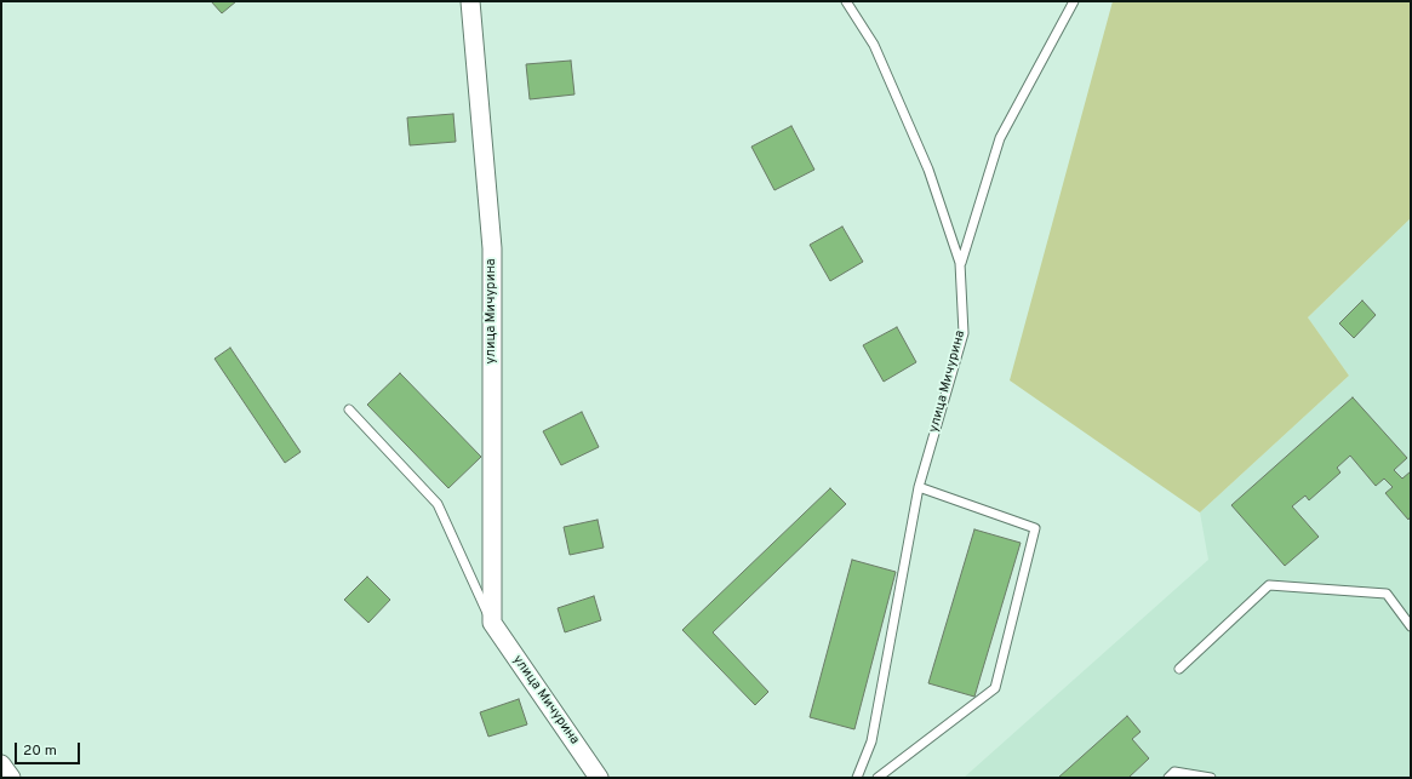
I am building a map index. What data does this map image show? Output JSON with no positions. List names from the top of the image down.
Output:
{
  "streets": {
    "street": ["улица Мичурина"]
  },
  "scale_bar": "20 m"
}
